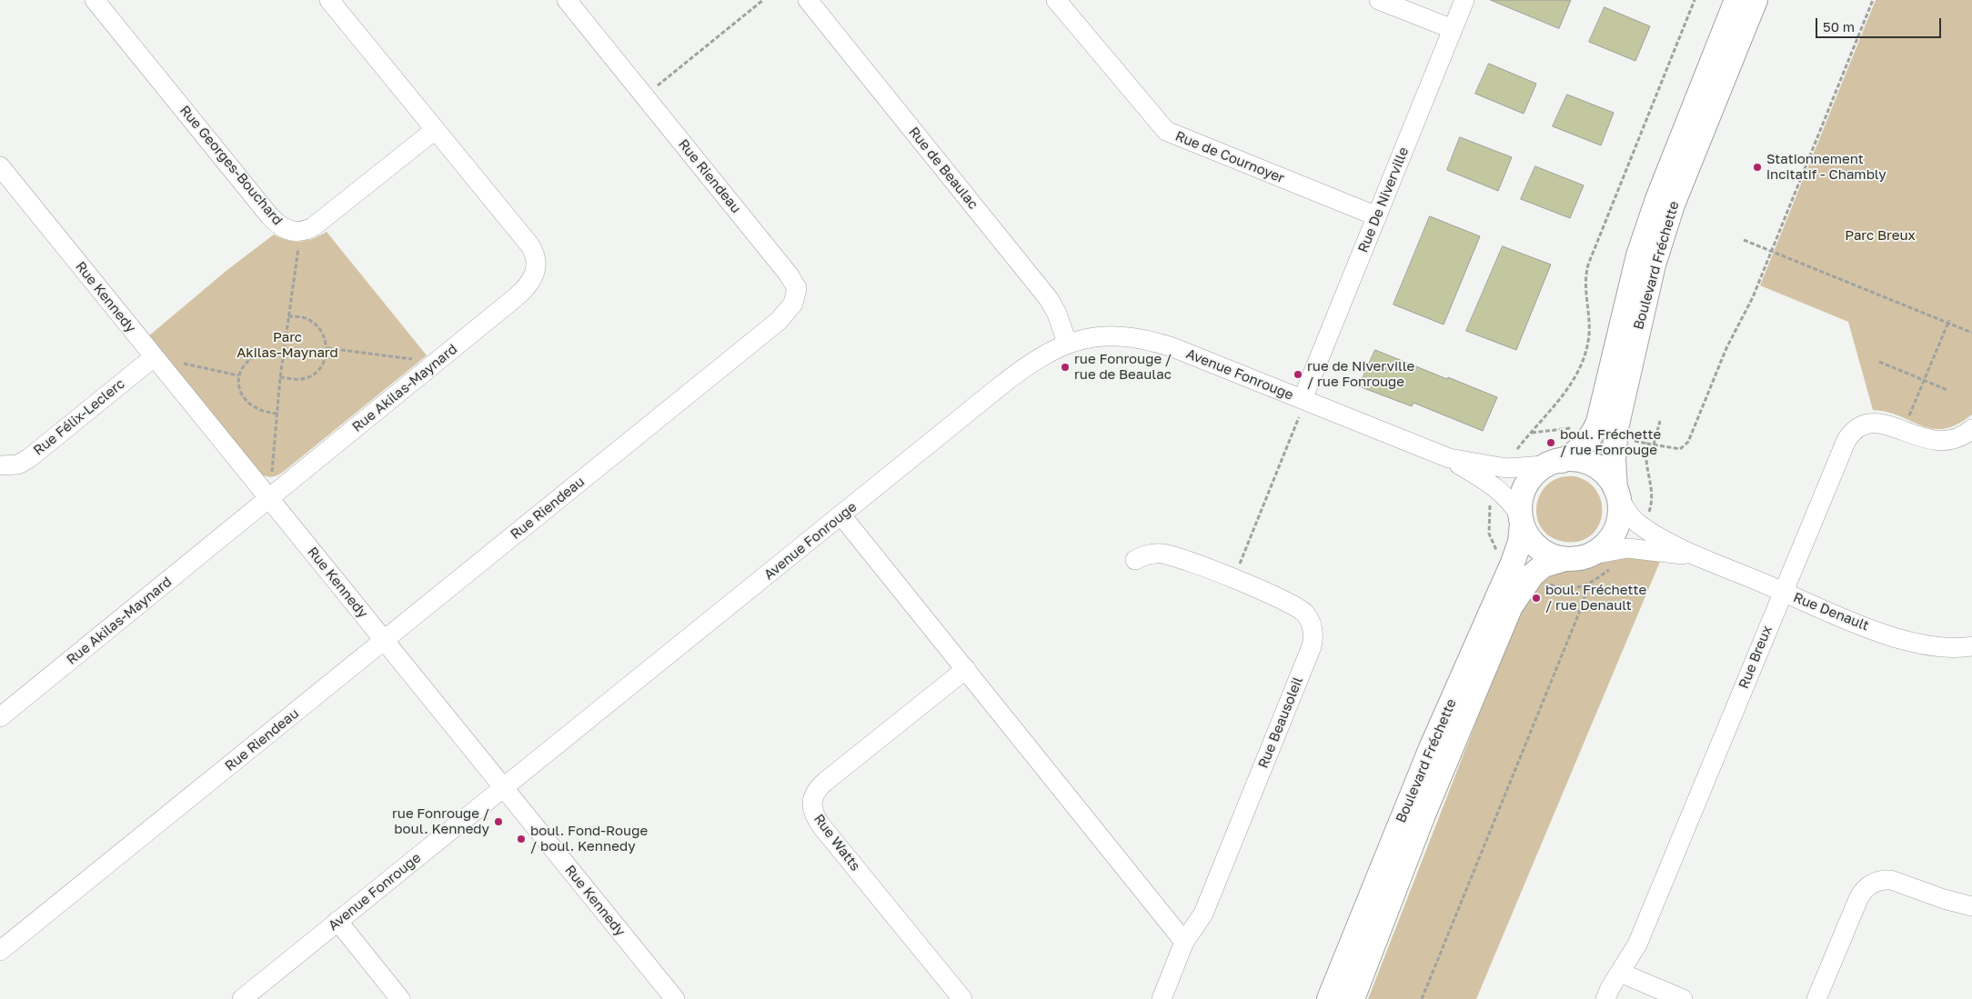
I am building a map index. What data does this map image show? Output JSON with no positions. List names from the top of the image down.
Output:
{
  "streets": {
    "main road": ["Boulevard Fréchette"],
    "street": [
      "Rue de Cournoyer",
      "Rue Georges-Bouchard",
      "Rue de Beaulac",
      "Rue Riendeau",
      "Rue De Niverville",
      "Rue Kennedy",
      "Avenue Fonrouge",
      "Rue Akilas-Maynard",
      "Rue Félix-Leclerc",
      "Rue Denault",
      "Rue Breux",
      "Rue Beausoleil",
      "Rue Watts"
    ]
  },
  "crossings": [
    ["Rue de Cournoyer", "Rue De Niverville"],
    ["Rue Georges-Bouchard", "Rue Akilas-Maynard"],
    ["Rue de Beaulac", "Avenue Fonrouge"],
    ["Rue Riendeau", "Rue Kennedy"],
    ["Rue De Niverville", "Avenue Fonrouge"],
    ["Boulevard Fréchette", "Rue Denault"],
    ["Rue Kennedy", "Avenue Fonrouge"],
    ["Rue Kennedy", "Rue Akilas-Maynard"],
    ["Rue Kennedy", "Rue Félix-Leclerc"],
    ["Rue Denault", "Rue Breux"]
  ],
  "parks": ["Parc Breux", "Parc Akilas-Maynard"],
  "places": [
    "Stationnement incitatif - Chambly",
    "rue Fonrouge / rue de Beaulac",
    "rue de Niverville / rue Fonrouge",
    "boul. Fréchette / rue Fonrouge",
    "boul. Fréchette / rue Denault",
    "rue Fonrouge / boul. Kennedy",
    "boul. Fond-Rouge / boul. Kennedy"
  ],
  "scale_bar": "50 m"
}
